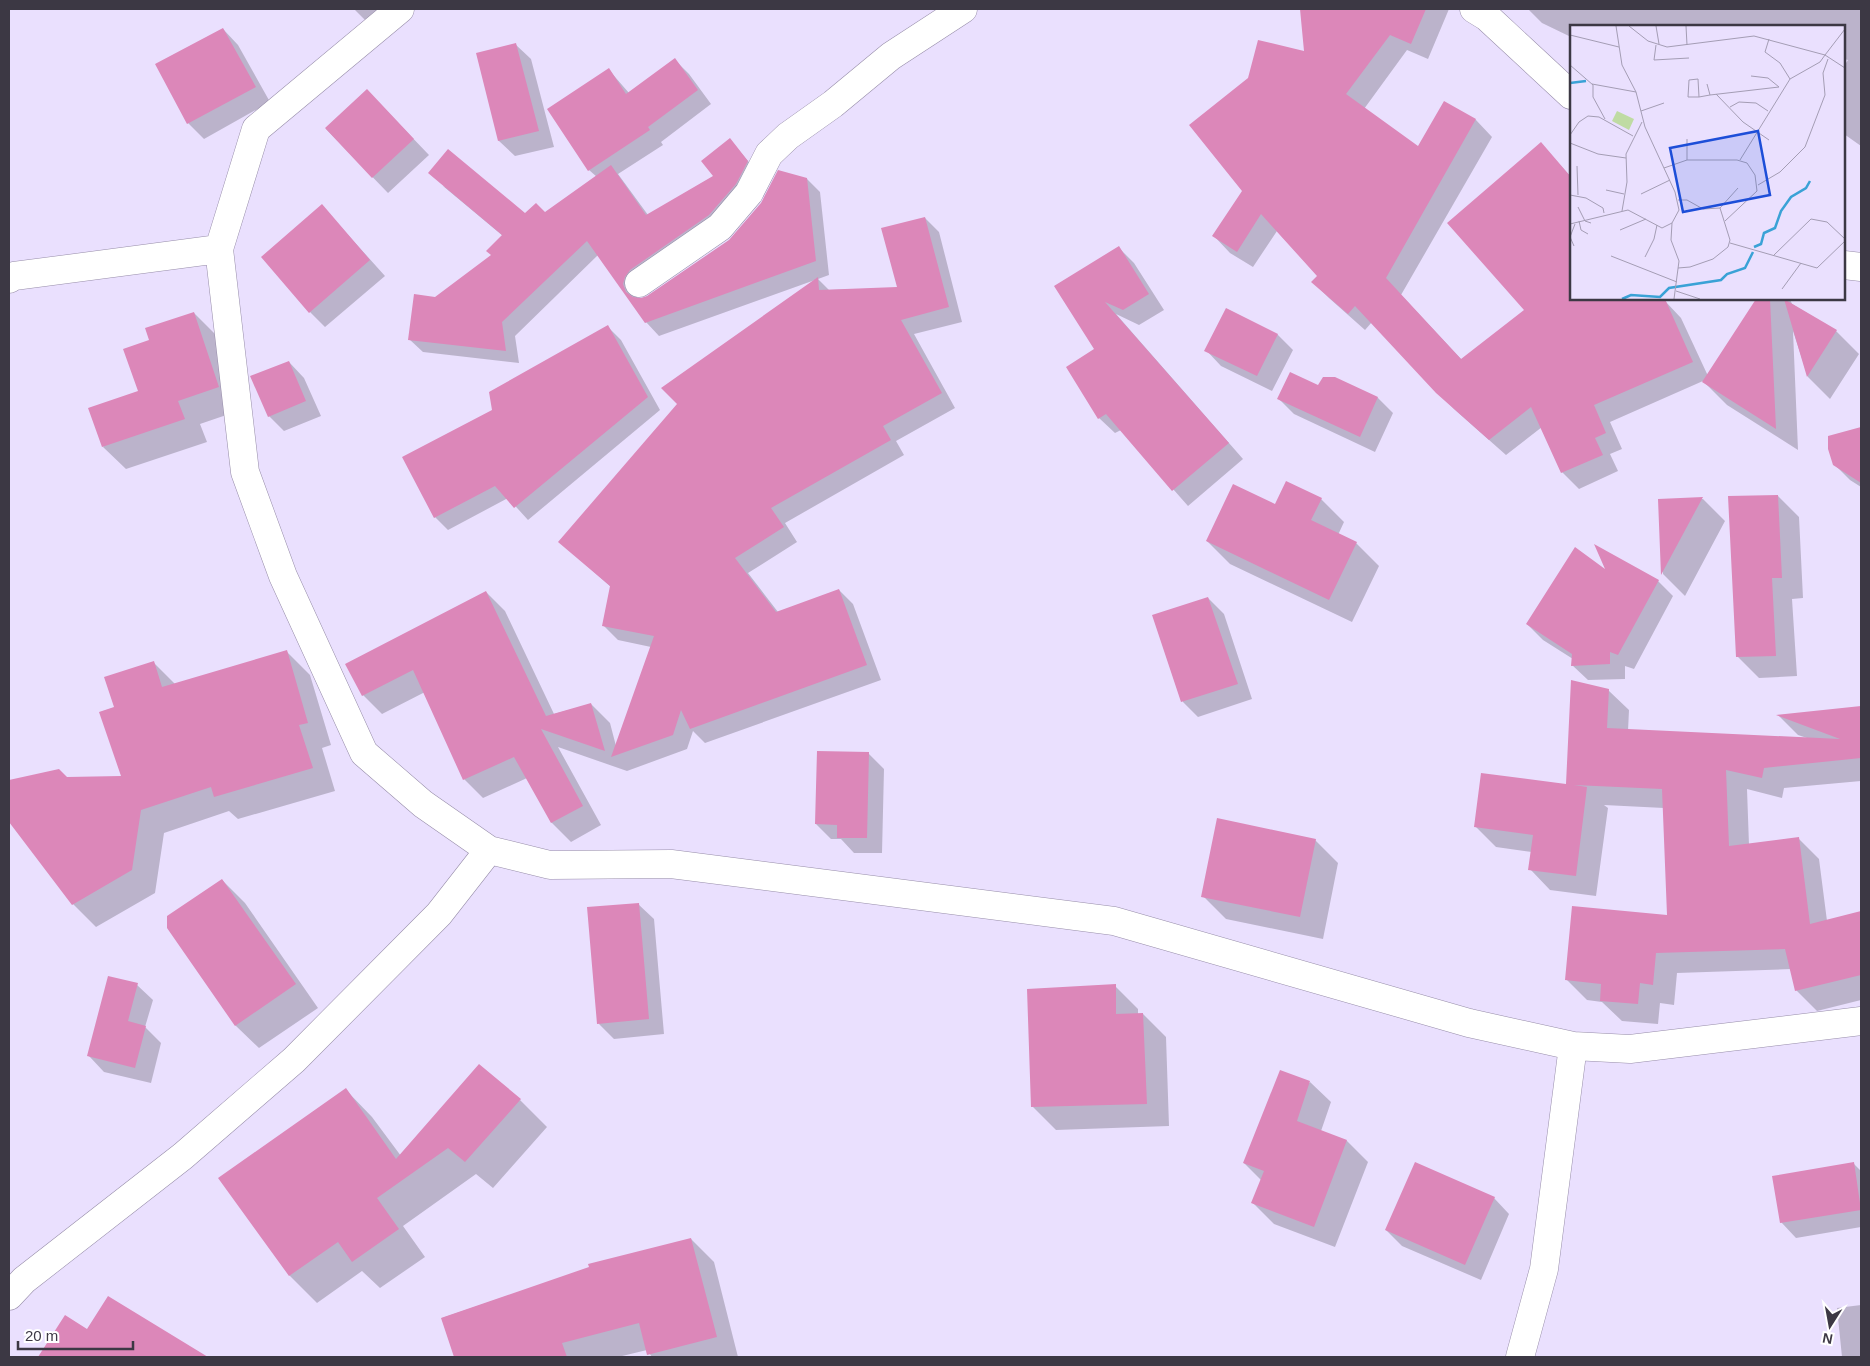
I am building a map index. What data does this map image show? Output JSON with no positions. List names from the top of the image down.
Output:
{
  "scale_bar": "20 m",
  "north": "bottom"
}
